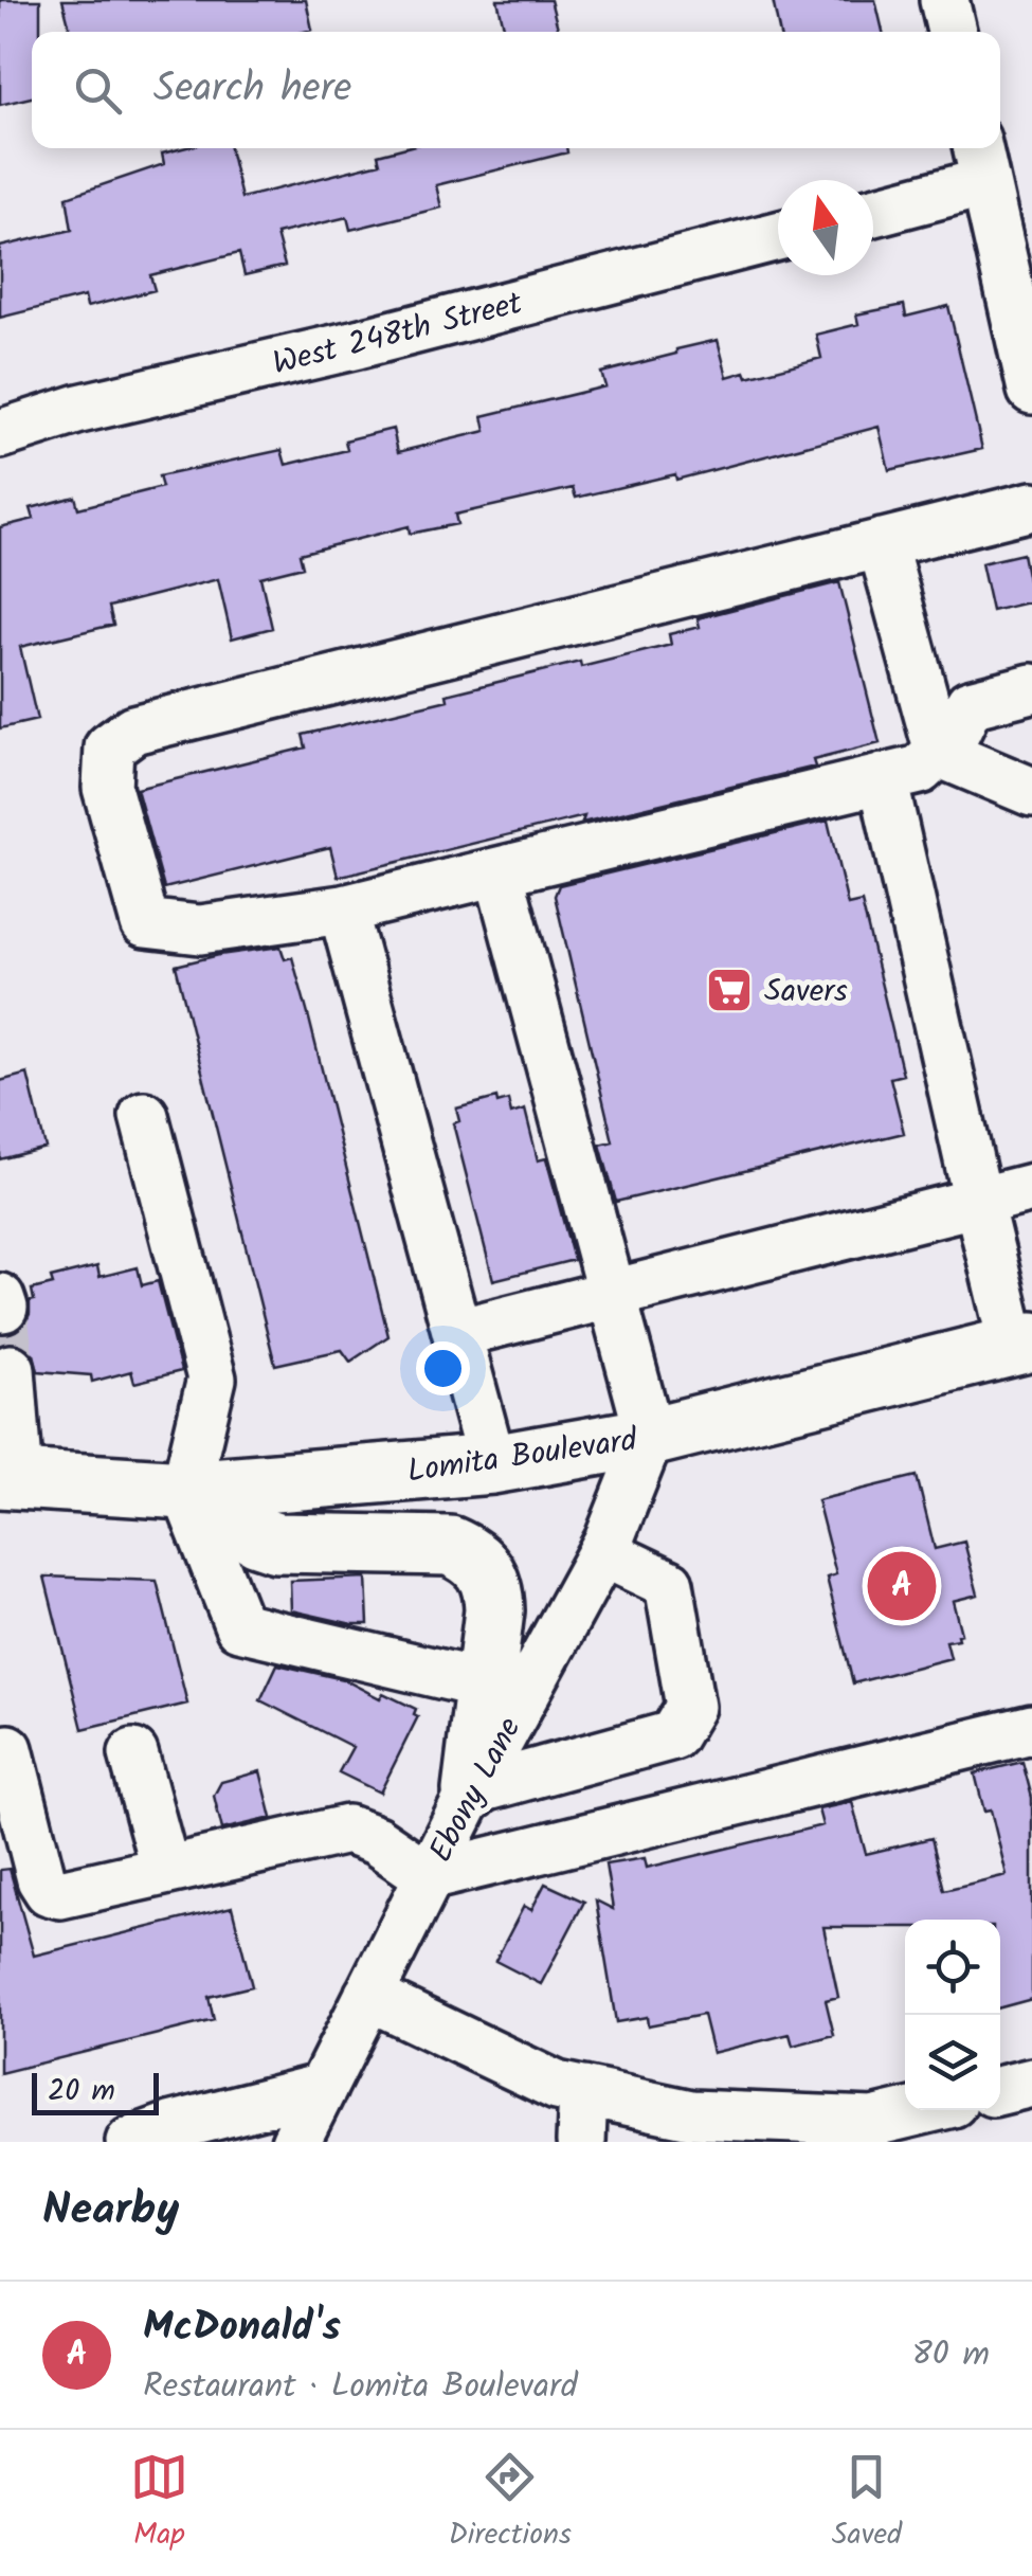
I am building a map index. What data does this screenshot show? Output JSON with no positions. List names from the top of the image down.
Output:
{
  "streets": {
    "main road": ["Lomita Boulevard"],
    "street": ["West 248th Street", "Ebony Lane"]
  },
  "crossings": [
    ["Lomita Boulevard", "Ebony Lane"]
  ],
  "places": {
    "supermarket": ["Savers"]
  },
  "scale_bar": "20 m",
  "north": "top",
  "page": {
    "search": "Search here",
    "pins": "A",
    "scale": "20 m",
    "heading": "Nearby",
    "list": [
      {
        "mark": "A",
        "name": "McDonald's",
        "note": "Restaurant · Lomita Boulevard",
        "value": "80 m"
      }
    ],
    "nav": ["Map", "Directions", "Saved"]
  }
}
